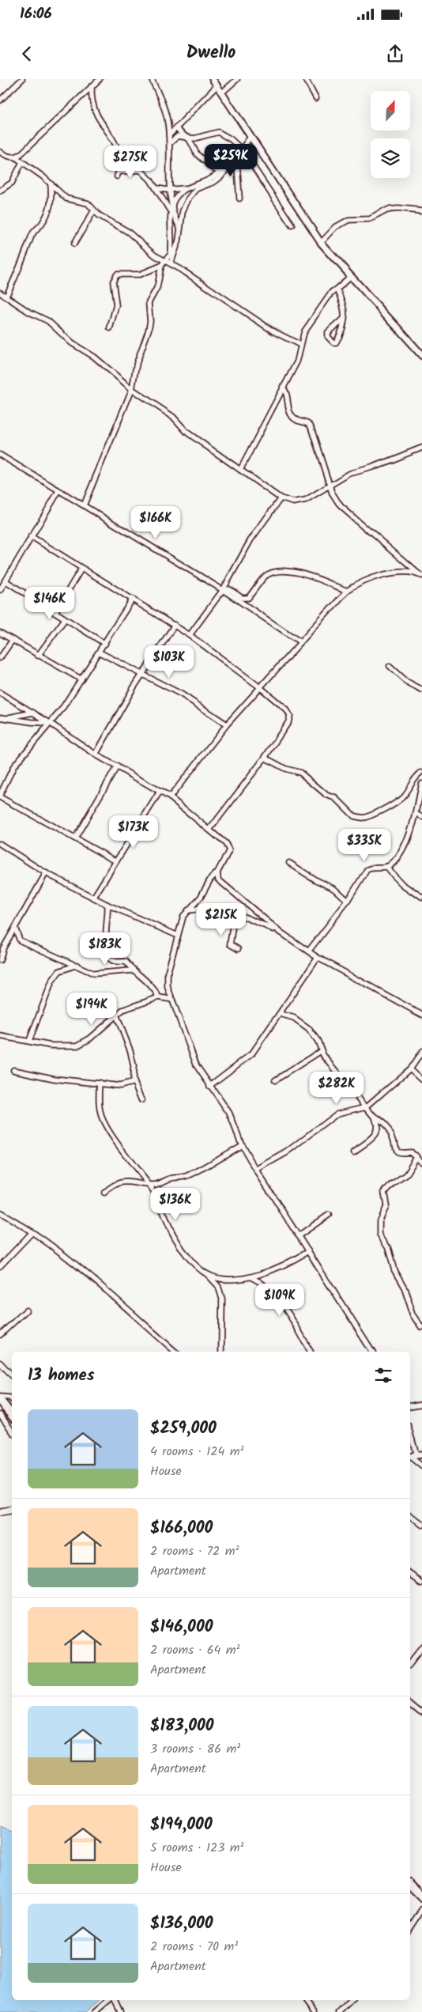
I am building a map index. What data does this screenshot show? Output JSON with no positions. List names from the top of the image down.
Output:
{
  "north": "top right",
  "page": {
    "status": "16:06",
    "header": "Dwello",
    "price": [
      "$259K",
      "$275K",
      "$166K",
      "$146K",
      "$103K",
      "$173K",
      "$335K",
      "$215K",
      "$183K",
      "$194K",
      "$282K",
      "$136K",
      "$109K"
    ],
    "heading": "13 homes",
    "list": [
      {
        "name": "$259,000",
        "note": "4 rooms · 124 m² · House"
      },
      {
        "name": "$166,000",
        "note": "2 rooms · 72 m² · Apartment"
      },
      {
        "name": "$146,000",
        "note": "2 rooms · 64 m² · Apartment"
      },
      {
        "name": "$183,000",
        "note": "3 rooms · 86 m² · Apartment"
      },
      {
        "name": "$194,000",
        "note": "5 rooms · 123 m² · House"
      },
      {
        "name": "$136,000",
        "note": "2 rooms · 70 m² · Apartment"
      }
    ]
  }
}
